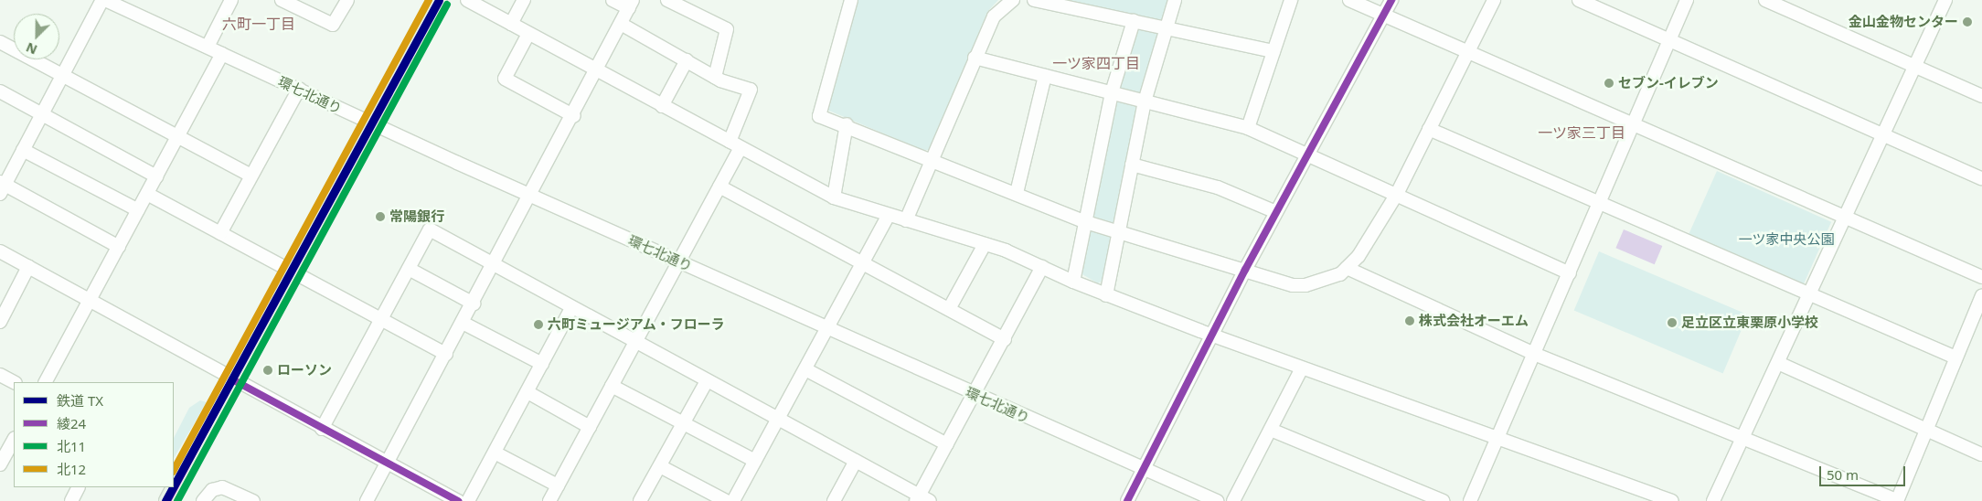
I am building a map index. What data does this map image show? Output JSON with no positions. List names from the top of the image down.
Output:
{
  "streets": {
    "street": ["環七北通り"]
  },
  "districts": ["六町一丁目", "一ツ家四丁目", "一ツ家三丁目"],
  "parks": ["一ツ家中央公園"],
  "places": [
    "金山金物センター",
    "セブン-イレブン",
    "常陽銀行",
    "株式会社オーエム",
    "足立区立東栗原小学校",
    "六町ミュージアム・フローラ",
    "ローソン"
  ],
  "lines": [
    "rail line TX",
    "transit line 綾24",
    "transit line 北12",
    "transit line 北11"
  ],
  "legend": [
    "鉄道 TX",
    "綾24",
    "北11",
    "北12"
  ],
  "scale_bar": "50 m",
  "north": "bottom left"
}
